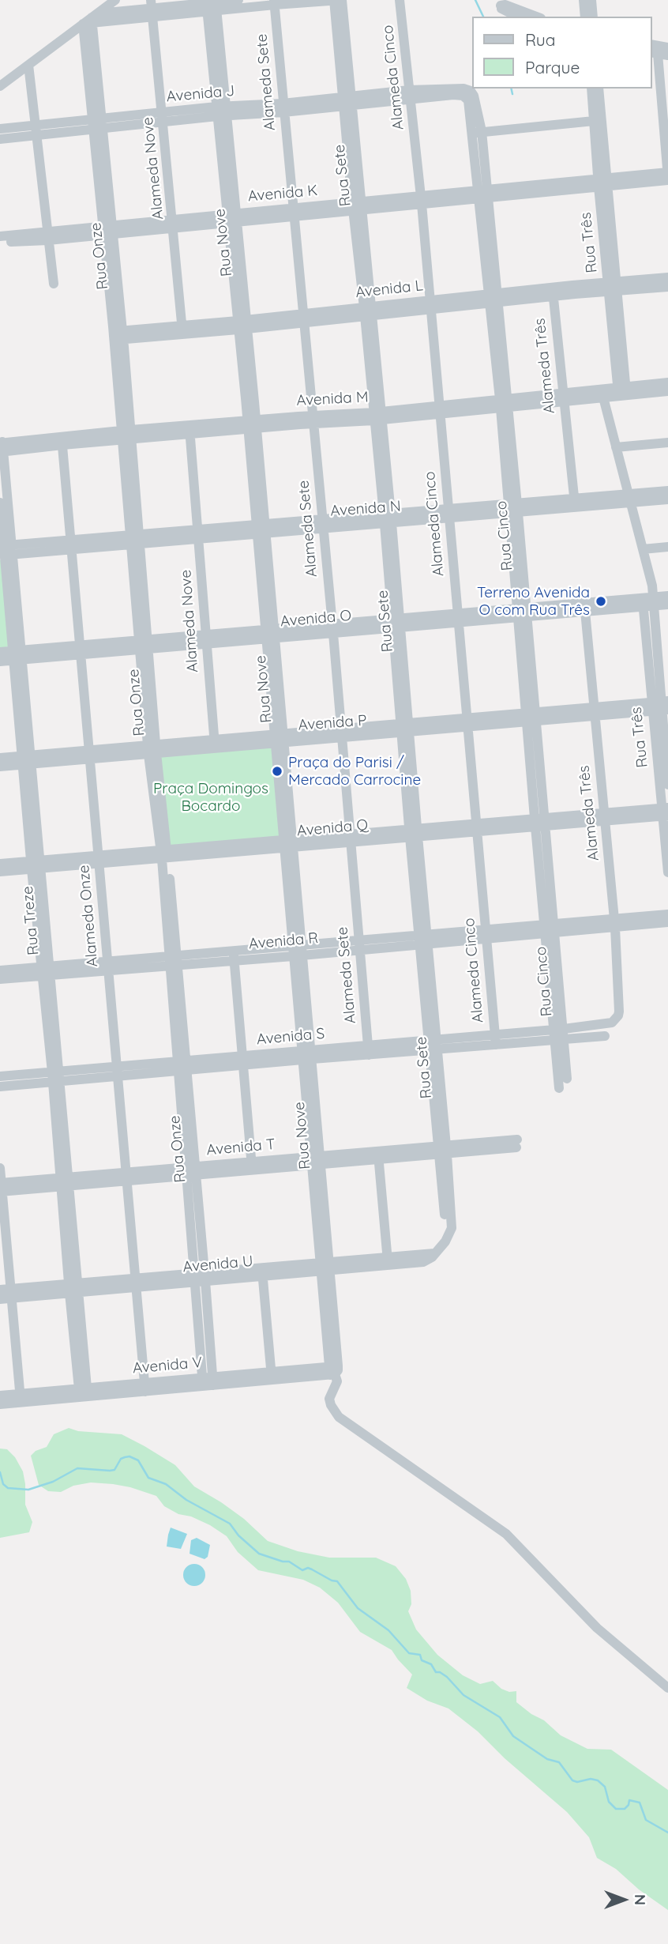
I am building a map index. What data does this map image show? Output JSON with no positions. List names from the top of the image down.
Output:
{
  "streets": {
    "street": [
      "Alameda Cinco",
      "Alameda Sete",
      "Avenida J",
      "Alameda Nove",
      "Rua Sete",
      "Avenida K",
      "Rua Nove",
      "Rua Três",
      "Rua Onze",
      "Avenida L",
      "Alameda Três",
      "Avenida M",
      "Avenida N",
      "Rua Cinco",
      "Avenida O",
      "Avenida P",
      "Avenida Q",
      "Alameda Onze",
      "Rua Treze",
      "Avenida R",
      "Avenida S",
      "Avenida T",
      "Avenida U",
      "Avenida V"
    ]
  },
  "crossings": [
    ["Alameda Cinco", "Avenida J"],
    ["Alameda Cinco", "Avenida K"],
    ["Alameda Cinco", "Avenida L"],
    ["Alameda Cinco", "Avenida M"],
    ["Alameda Cinco", "Avenida N"],
    ["Alameda Cinco", "Avenida O"],
    ["Alameda Cinco", "Avenida P"],
    ["Alameda Cinco", "Avenida Q"],
    ["Alameda Cinco", "Avenida R"],
    ["Alameda Cinco", "Avenida S"],
    ["Alameda Sete", "Avenida J"],
    ["Alameda Sete", "Avenida K"],
    ["Alameda Sete", "Avenida L"],
    ["Alameda Sete", "Avenida M"],
    ["Alameda Sete", "Avenida N"],
    ["Alameda Sete", "Avenida O"],
    ["Alameda Sete", "Avenida P"],
    ["Alameda Sete", "Avenida Q"],
    ["Alameda Sete", "Avenida R"],
    ["Alameda Sete", "Avenida S"],
    ["Avenida J", "Alameda Nove"],
    ["Avenida J", "Rua Sete"],
    ["Avenida J", "Rua Nove"],
    ["Avenida J", "Rua Onze"],
    ["Avenida J", "Rua Cinco"],
    ["Alameda Nove", "Avenida K"],
    ["Alameda Nove", "Avenida L"],
    ["Alameda Nove", "Avenida M"],
    ["Alameda Nove", "Avenida N"],
    ["Alameda Nove", "Avenida O"],
    ["Alameda Nove", "Avenida P"],
    ["Rua Sete", "Avenida K"],
    ["Rua Sete", "Avenida L"],
    ["Rua Sete", "Avenida M"],
    ["Rua Sete", "Avenida N"],
    ["Rua Sete", "Avenida O"],
    ["Rua Sete", "Avenida P"],
    ["Rua Sete", "Avenida Q"],
    ["Rua Sete", "Avenida R"],
    ["Rua Sete", "Avenida S"],
    ["Rua Sete", "Avenida T"],
    ["Rua Sete", "Avenida U"],
    ["Avenida K", "Rua Nove"],
    ["Avenida K", "Rua Três"],
    ["Avenida K", "Rua Onze"],
    ["Avenida K", "Rua Cinco"],
    ["Rua Nove", "Avenida L"],
    ["Rua Nove", "Avenida M"],
    ["Rua Nove", "Avenida N"],
    ["Rua Nove", "Avenida O"],
    ["Rua Nove", "Avenida P"],
    ["Rua Nove", "Avenida Q"],
    ["Rua Nove", "Avenida R"],
    ["Rua Nove", "Avenida S"],
    ["Rua Nove", "Avenida T"],
    ["Rua Nove", "Avenida U"],
    ["Rua Nove", "Avenida V"],
    ["Rua Três", "Avenida L"],
    ["Rua Três", "Avenida M"],
    ["Rua Três", "Avenida O"],
    ["Rua Três", "Avenida P"],
    ["Rua Três", "Avenida Q"],
    ["Rua Onze", "Avenida L"],
    ["Rua Onze", "Avenida M"],
    ["Rua Onze", "Avenida N"],
    ["Rua Onze", "Avenida O"],
    ["Rua Onze", "Avenida P"],
    ["Rua Onze", "Avenida Q"],
    ["Rua Onze", "Avenida R"],
    ["Rua Onze", "Avenida S"],
    ["Rua Onze", "Avenida T"],
    ["Rua Onze", "Avenida U"],
    ["Rua Onze", "Avenida V"],
    ["Avenida L", "Alameda Três"],
    ["Avenida L", "Rua Cinco"],
    ["Alameda Três", "Avenida M"],
    ["Alameda Três", "Avenida N"],
    ["Alameda Três", "Avenida O"],
    ["Alameda Três", "Avenida P"],
    ["Alameda Três", "Avenida Q"],
    ["Alameda Três", "Avenida R"],
    ["Alameda Três", "Avenida S"],
    ["Avenida M", "Rua Cinco"],
    ["Avenida M", "Alameda Onze"],
    ["Avenida M", "Rua Treze"],
    ["Avenida N", "Rua Cinco"],
    ["Avenida N", "Alameda Onze"],
    ["Avenida N", "Rua Treze"],
    ["Rua Cinco", "Avenida O"],
    ["Rua Cinco", "Avenida P"],
    ["Rua Cinco", "Avenida Q"],
    ["Rua Cinco", "Avenida R"],
    ["Rua Cinco", "Avenida S"],
    ["Avenida O", "Alameda Onze"],
    ["Avenida O", "Rua Treze"],
    ["Avenida P", "Alameda Onze"],
    ["Avenida P", "Rua Treze"],
    ["Avenida Q", "Alameda Onze"],
    ["Avenida Q", "Rua Treze"],
    ["Alameda Onze", "Avenida R"],
    ["Alameda Onze", "Avenida S"],
    ["Alameda Onze", "Avenida T"],
    ["Alameda Onze", "Avenida U"],
    ["Alameda Onze", "Avenida V"],
    ["Rua Treze", "Avenida R"],
    ["Rua Treze", "Avenida S"],
    ["Rua Treze", "Avenida T"],
    ["Rua Treze", "Avenida U"],
    ["Rua Treze", "Avenida V"]
  ],
  "parks": ["Praça Domingos Bocardo"],
  "places": ["Terreno Avenida O com Rua Três", "Praça do Parisi / Mercado Carrocine"],
  "legend": ["Rua", "Parque"],
  "north": "right"
}
